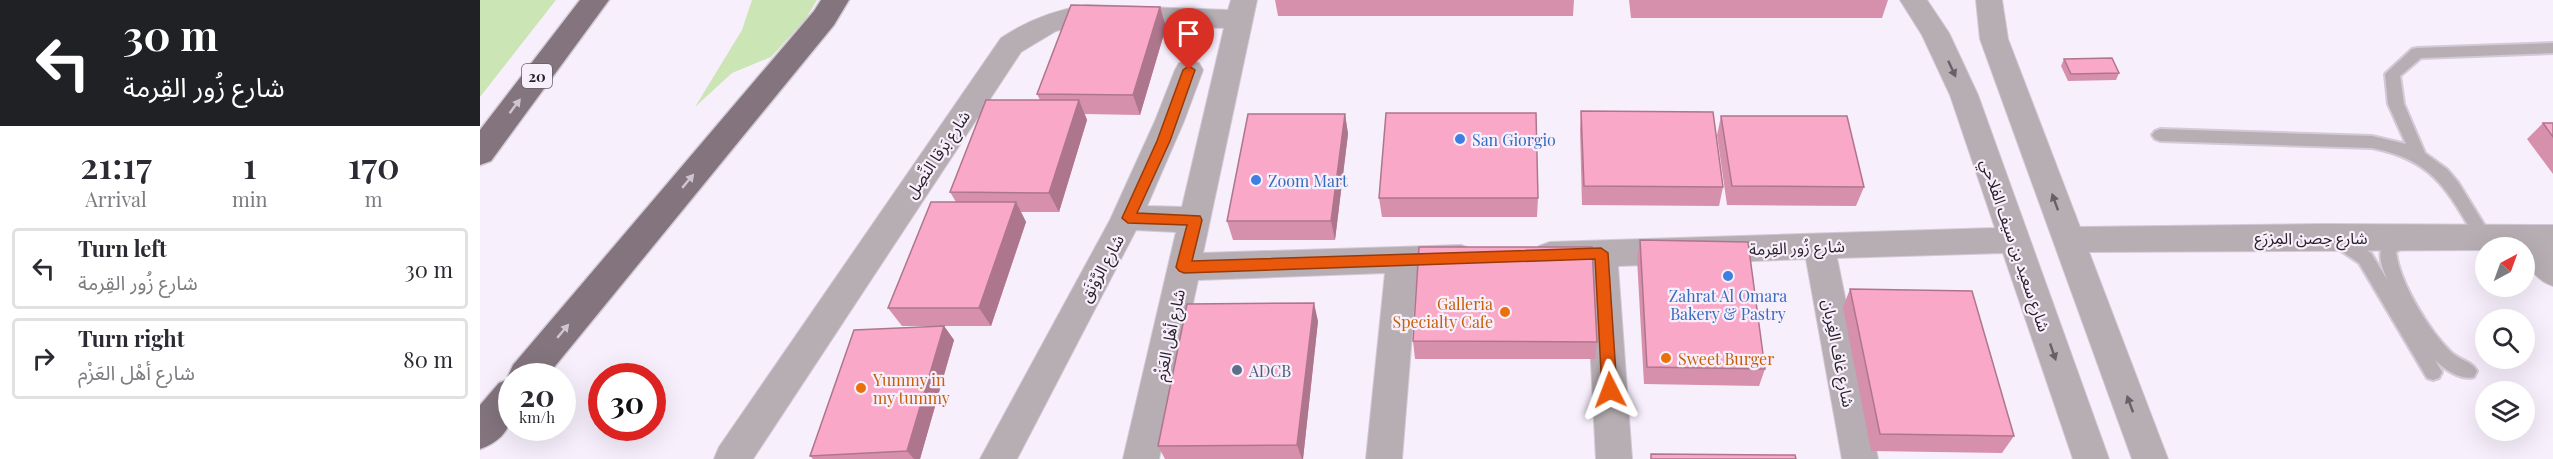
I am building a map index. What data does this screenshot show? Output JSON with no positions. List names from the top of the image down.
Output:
{
  "streets": {
    "main road": ["20"],
    "street": [
      "شارع بَرقا النِّصِل",
      "شارع حِصن المِزرَع",
      "شارع سعيد بن سيف الفلاحي",
      "شارع زُور القِرمة",
      "شارع الرَّوْنَق",
      "شارع أهْل العَزْم",
      "شارع غاف الغِربان"
    ]
  },
  "crossings": [
    ["شارع بَرقا النِّصِل", "شارع أهْل العَزْم"],
    ["شارع سعيد بن سيف الفلاحي", "شارع زُور القِرمة"],
    ["شارع زُور القِرمة", "شارع غاف الغِربان"]
  ],
  "places": [
    "San Giorgio",
    "Zoom Mart",
    "Zahrat Al Omara Bakery & Pastry",
    "Galleria Specialty Cafe",
    "Sweet Burger",
    "ADCB",
    "Yummy in my tummy"
  ],
  "north": "top right",
  "page": {
    "turn": ["30 m", "شارع زُور القِرمة"],
    "eta": [
      "21:17",
      "Arrival",
      "1",
      "min",
      "170",
      "m"
    ],
    "list": [
      {
        "name": "Turn left",
        "note": "شارع زُور القِرمة",
        "value": "30 m"
      },
      {
        "name": "Turn right",
        "note": "شارع أهْل العَزْم",
        "value": "80 m"
      }
    ],
    "speed": "20 km/h",
    "limit": "30"
  }
}
